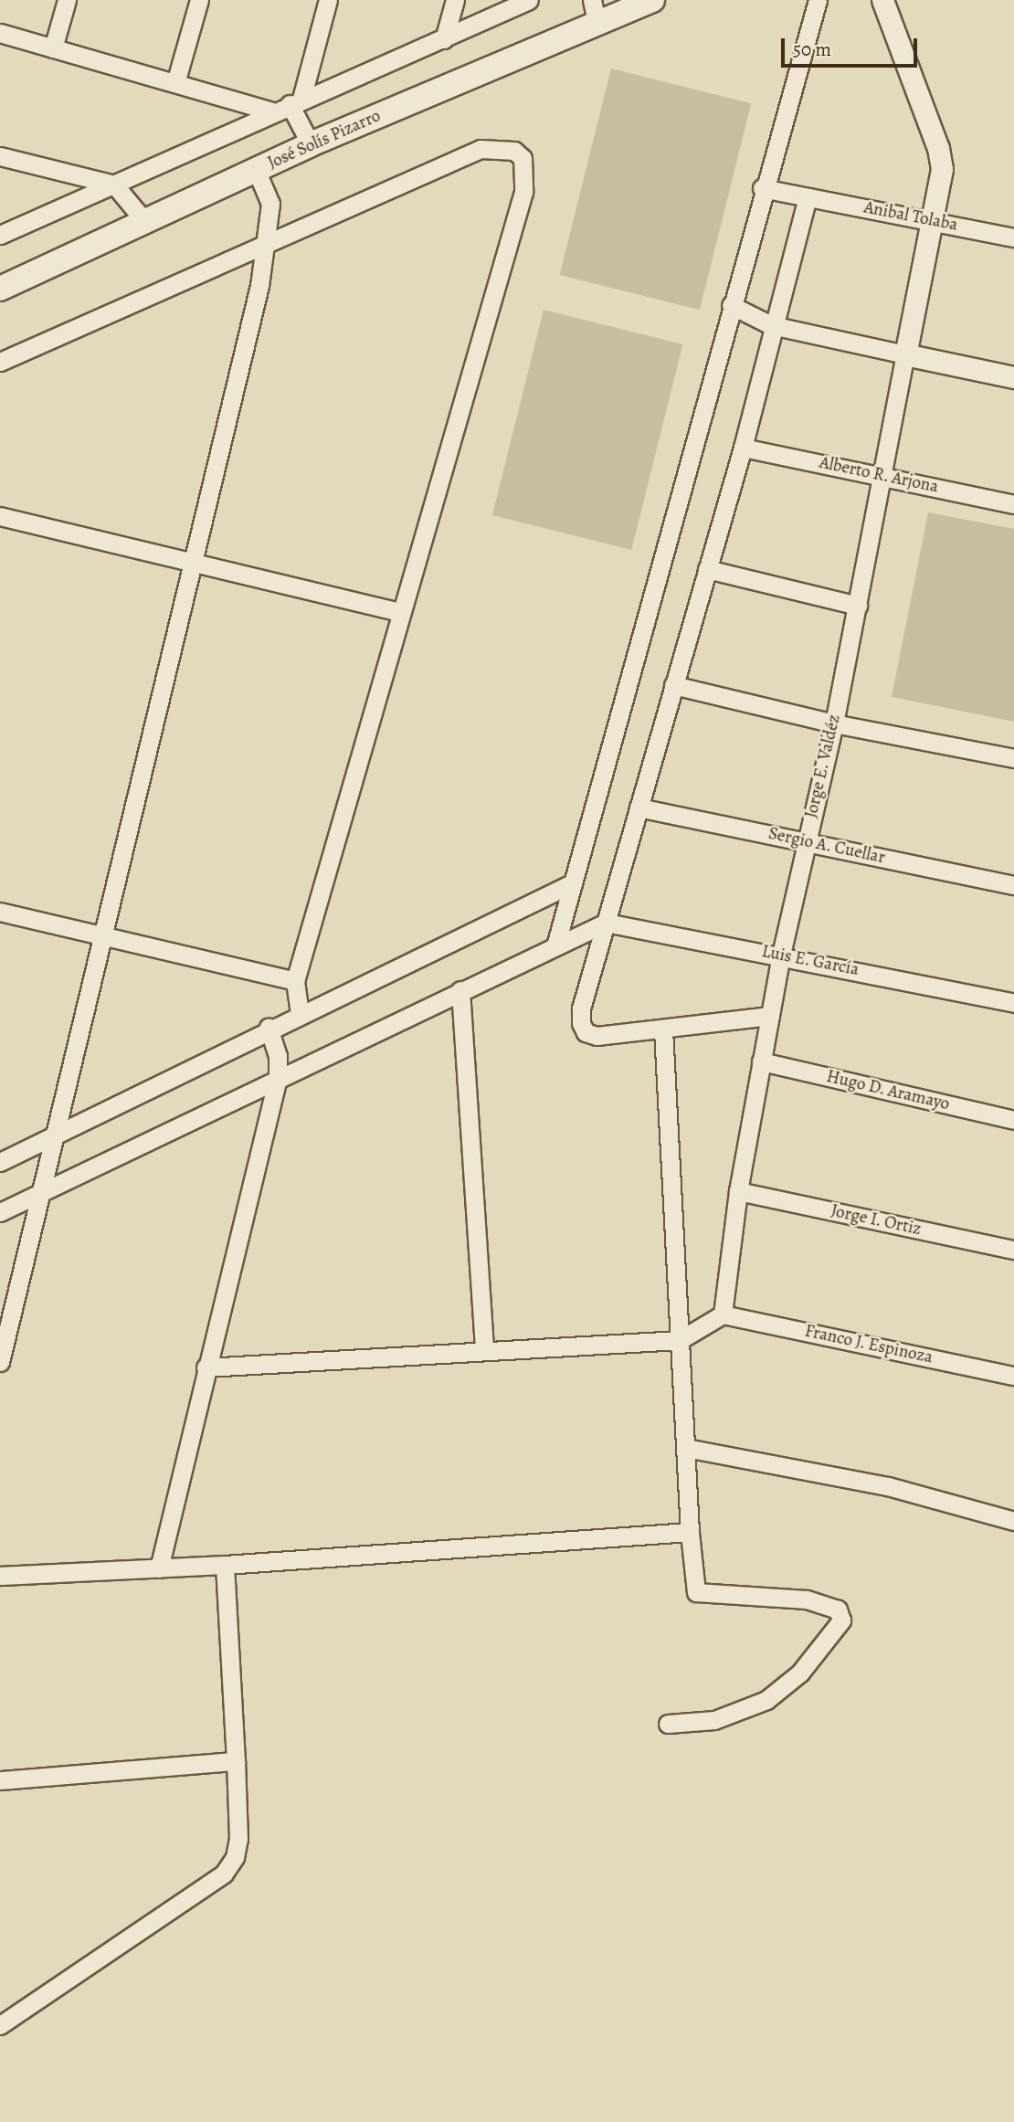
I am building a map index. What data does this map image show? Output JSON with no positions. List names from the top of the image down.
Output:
{
  "streets": {
    "main road": ["José Solís Pizarro"],
    "street": [
      "Anibal Tolaba",
      "Alberto R. Arjona",
      "Jorge E. Valdéz",
      "Sergio A. Cuellar",
      "Luis E. García",
      "Hugo D. Aramayo",
      "Jorge I. Ortiz",
      "Franco J. Espinoza"
    ]
  },
  "crossings": [
    ["Anibal Tolaba", "Jorge E. Valdéz"],
    ["Alberto R. Arjona", "Jorge E. Valdéz"],
    ["Jorge E. Valdéz", "Sergio A. Cuellar"],
    ["Jorge E. Valdéz", "Luis E. García"],
    ["Jorge E. Valdéz", "Hugo D. Aramayo"],
    ["Jorge E. Valdéz", "Jorge I. Ortiz"],
    ["Jorge E. Valdéz", "Franco J. Espinoza"]
  ],
  "scale_bar": "50 m"
}
